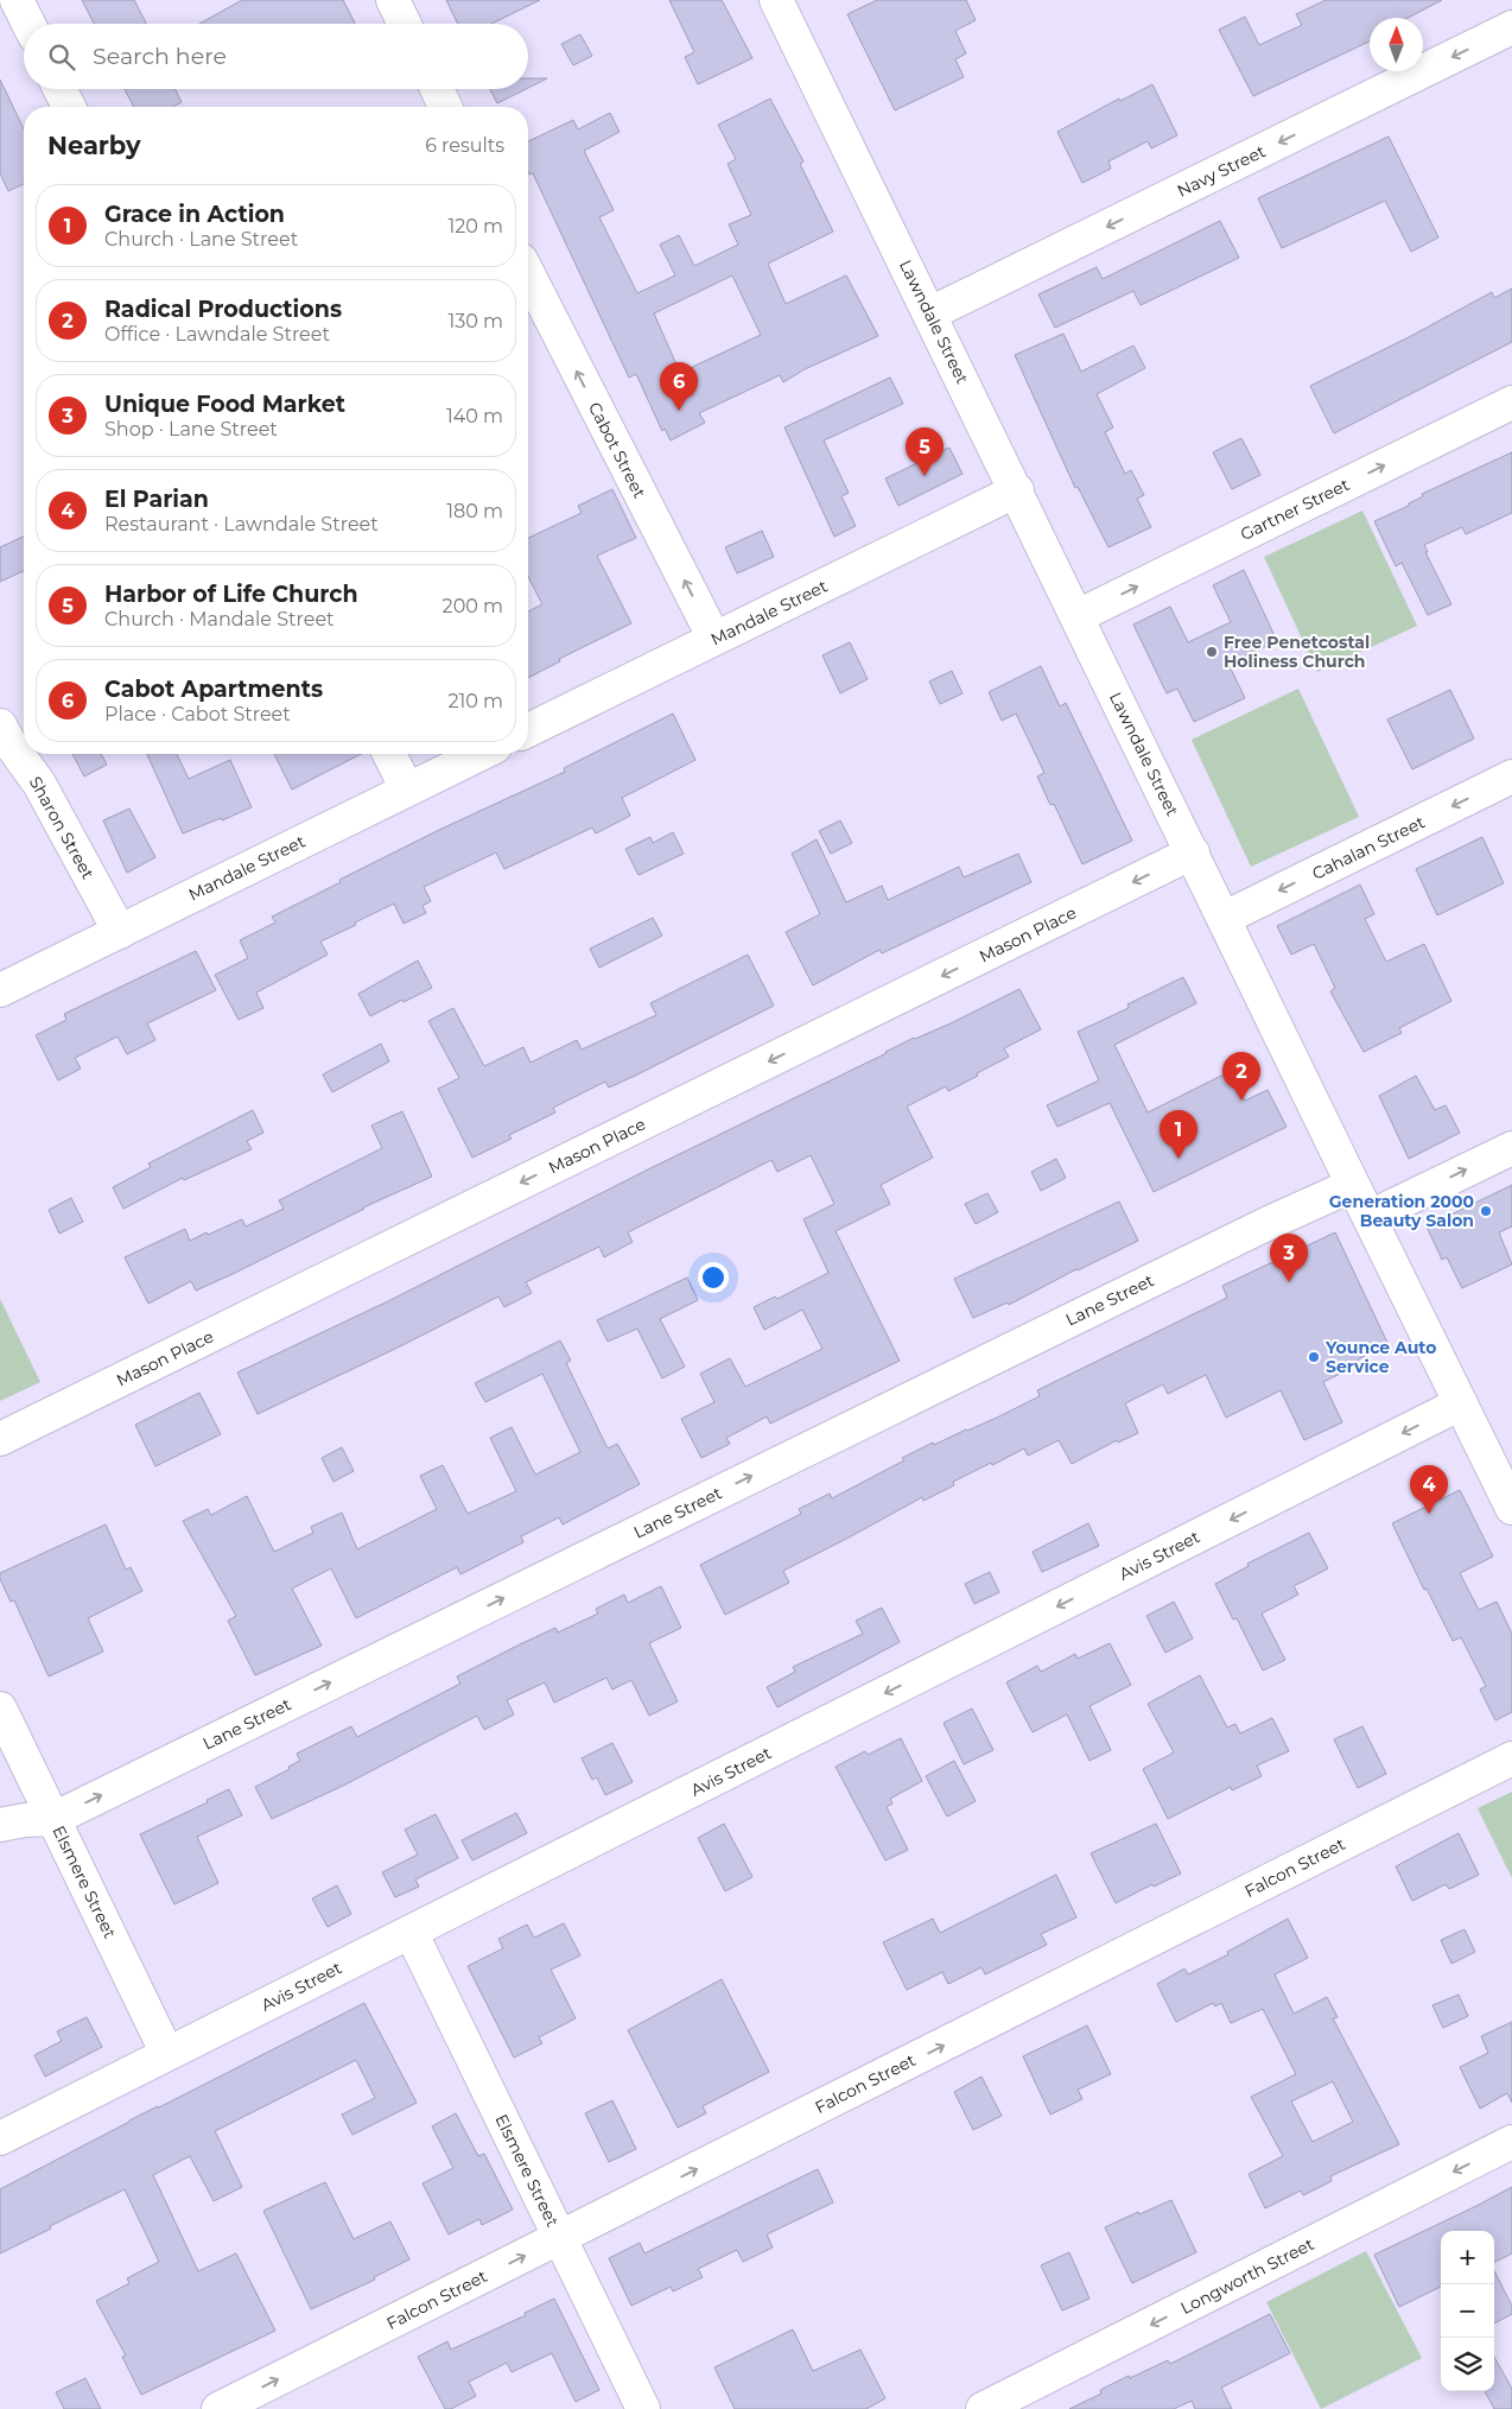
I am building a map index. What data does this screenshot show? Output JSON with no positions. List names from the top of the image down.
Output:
{
  "streets": {
    "street": [
      "Navy Street",
      "Lawndale Street",
      "Cabot Street",
      "Gartner Street",
      "Mandale Street",
      "Sharon Street",
      "Cahalan Street",
      "Mason Place",
      "Lane Street",
      "Avis Street",
      "Falcon Street",
      "Elsmere Street",
      "Longworth Street"
    ]
  },
  "crossings": [
    ["Navy Street", "Lawndale Street"],
    ["Lawndale Street", "Gartner Street"],
    ["Lawndale Street", "Mandale Street"],
    ["Lawndale Street", "Cahalan Street"],
    ["Lawndale Street", "Mason Place"],
    ["Lawndale Street", "Lane Street"],
    ["Lawndale Street", "Avis Street"],
    ["Cabot Street", "Mandale Street"],
    ["Mandale Street", "Sharon Street"],
    ["Lane Street", "Elsmere Street"],
    ["Avis Street", "Elsmere Street"],
    ["Falcon Street", "Elsmere Street"]
  ],
  "one_way": [
    "Navy Street",
    "Cabot Street",
    "Gartner Street",
    "Cahalan Street",
    "Mason Place",
    "Lane Street",
    "Avis Street",
    "Falcon Street",
    "Longworth Street"
  ],
  "places": ["Free Penetcostal Holiness Church", "Generation 2000 Beauty Salon", "Younce Auto Service"],
  "north": "top",
  "page": {
    "search": "Search here",
    "heading": ["Nearby", "6 results"],
    "list": [
      {
        "mark": "1",
        "name": "Grace in Action",
        "note": "Church · Lane Street",
        "value": "120 m"
      },
      {
        "mark": "2",
        "name": "Radical Productions",
        "note": "Office · Lawndale Street",
        "value": "130 m"
      },
      {
        "mark": "3",
        "name": "Unique Food Market",
        "note": "Shop · Lane Street",
        "value": "140 m"
      },
      {
        "mark": "4",
        "name": "El Parian",
        "note": "Restaurant · Lawndale Street",
        "value": "180 m"
      },
      {
        "mark": "5",
        "name": "Harbor of Life Church",
        "note": "Church · Mandale Street",
        "value": "200 m"
      },
      {
        "mark": "6",
        "name": "Cabot Apartments",
        "note": "Place · Cabot Street",
        "value": "210 m"
      }
    ],
    "pins": [
      "6",
      "5",
      "2",
      "1",
      "3",
      "4"
    ],
    "map_buttons": ["+", "−"]
  }
}
